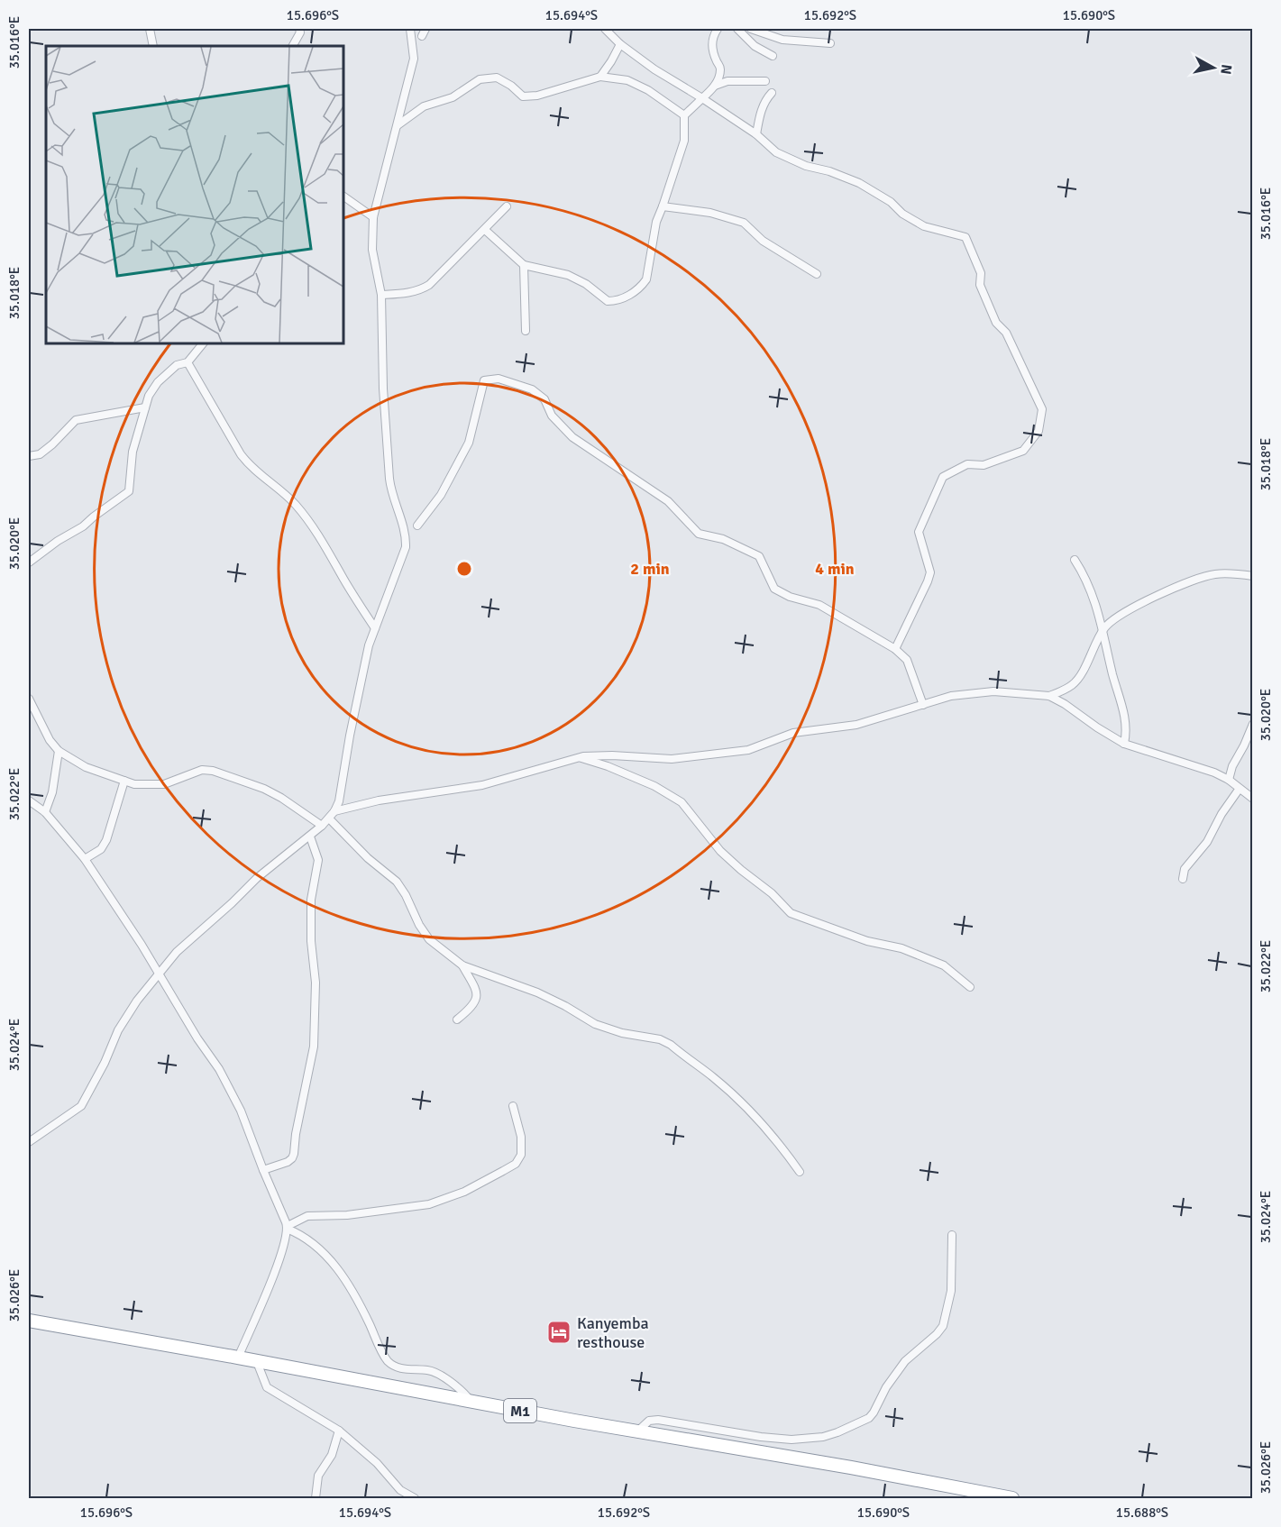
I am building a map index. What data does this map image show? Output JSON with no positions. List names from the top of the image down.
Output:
{
  "streets": {
    "highway": ["M1"]
  },
  "places": {
    "hotel": ["Kanyemba resthouse"]
  },
  "north": "right",
  "coordinates": [
    "15.696°S",
    "15.694°S",
    "15.692°S",
    "15.690°S",
    "35.016°E",
    "35.018°E",
    "35.020°E",
    "35.022°E",
    "35.024°E",
    "35.026°E",
    "15.688°S"
  ],
  "rings": ["2 min", "4 min"]
}
